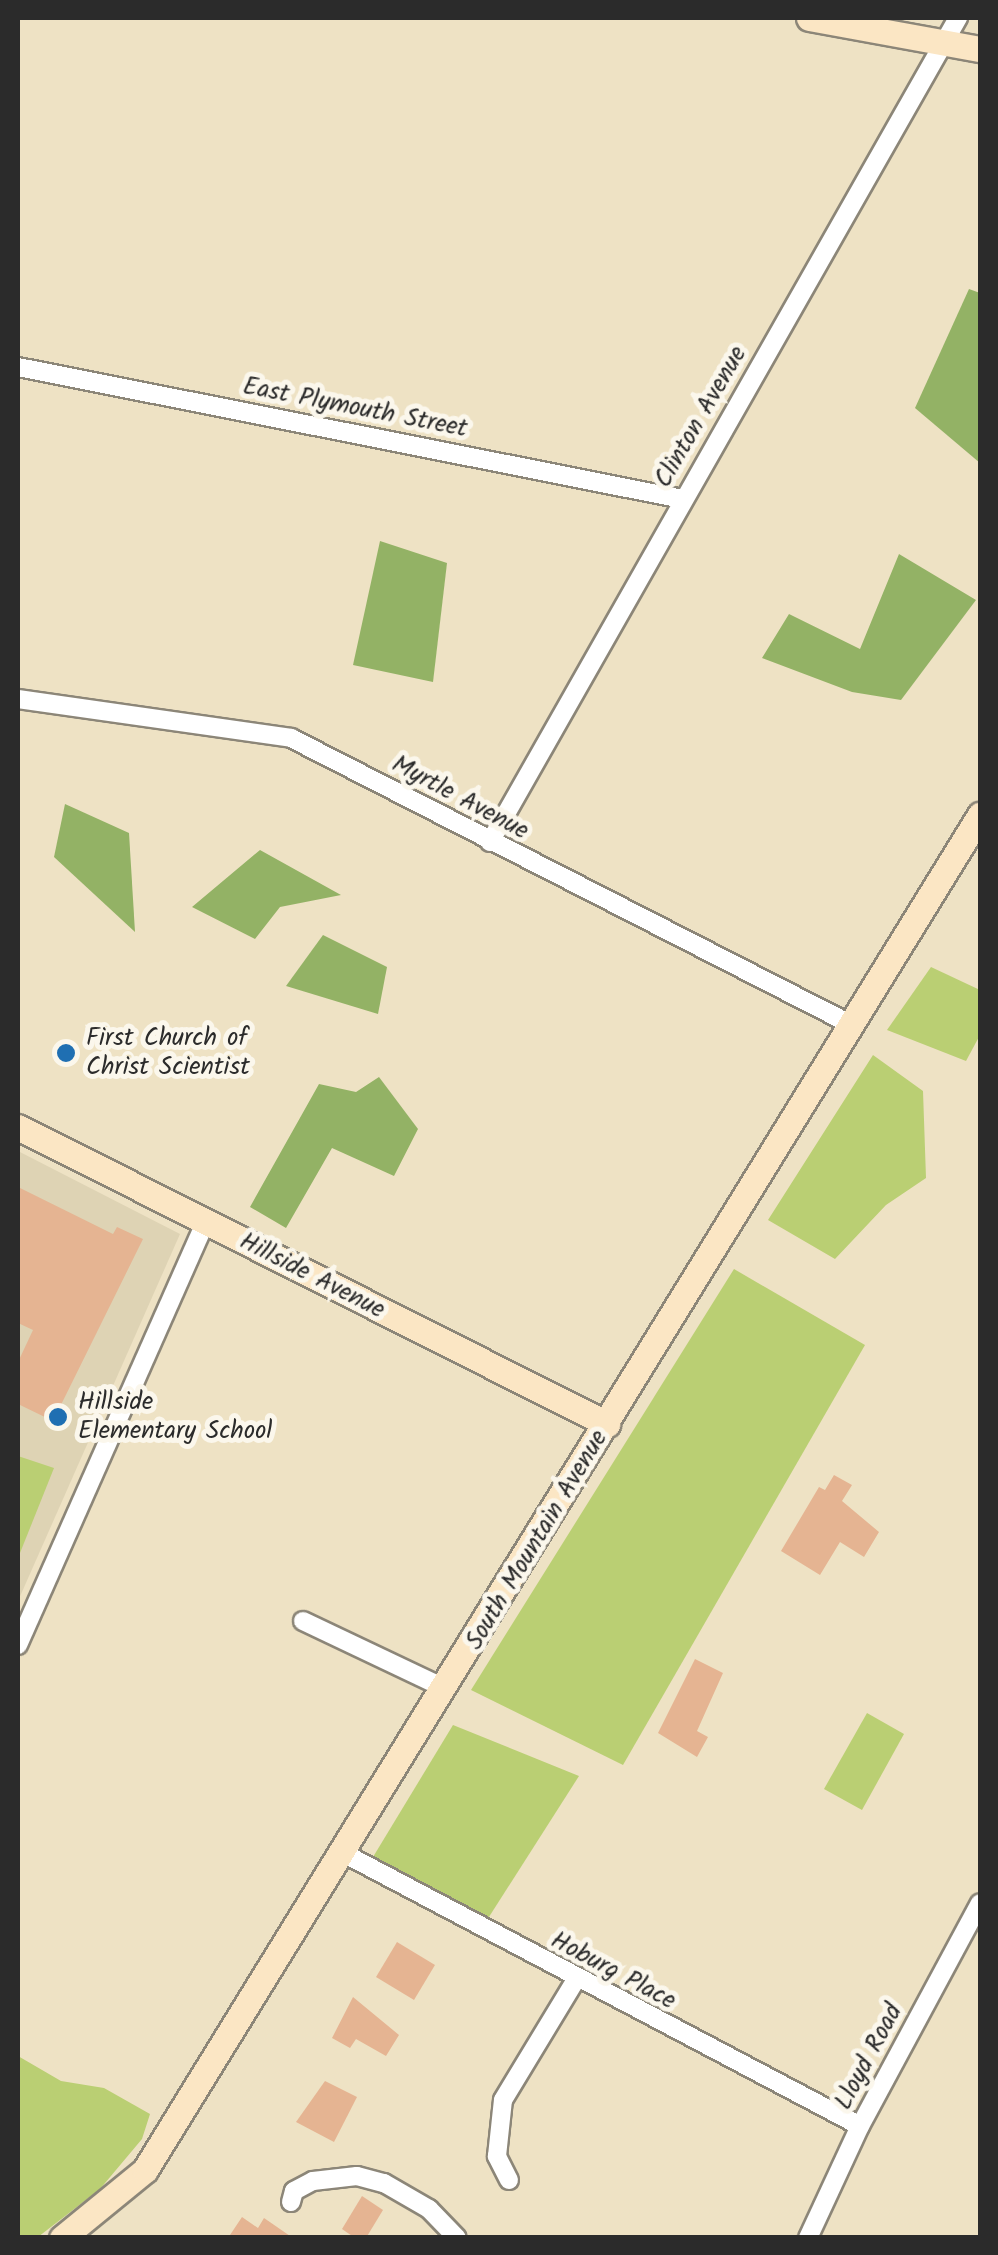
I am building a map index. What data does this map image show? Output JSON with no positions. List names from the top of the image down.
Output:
{
  "streets": {
    "street": [
      "East Plymouth Street",
      "Clinton Avenue",
      "Myrtle Avenue",
      "Hillside Avenue",
      "South Mountain Avenue",
      "Hoburg Place",
      "Lloyd Road"
    ]
  },
  "crossings": [
    ["East Plymouth Street", "Clinton Avenue"],
    ["Clinton Avenue", "Myrtle Avenue"],
    ["Myrtle Avenue", "South Mountain Avenue"],
    ["Hillside Avenue", "South Mountain Avenue"],
    ["South Mountain Avenue", "Hoburg Place"],
    ["Hoburg Place", "Lloyd Road"]
  ],
  "places": ["First Church of Christ Scientist", "Hillside Elementary School"]
}
